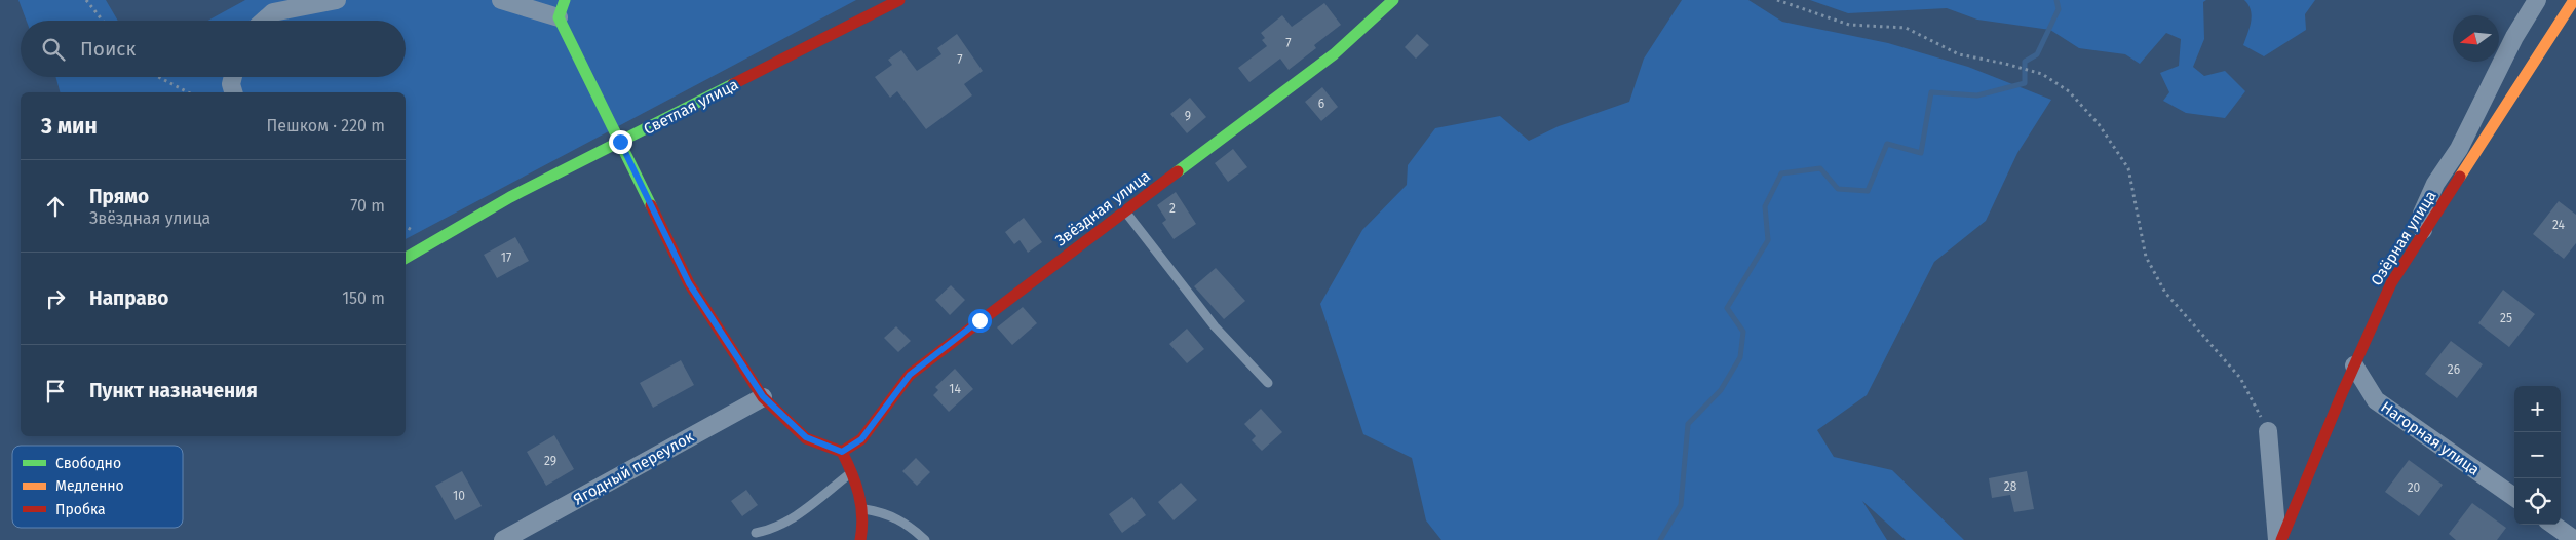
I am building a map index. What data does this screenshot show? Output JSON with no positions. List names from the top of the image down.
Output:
{
  "streets": {
    "street": [
      "Светлая улица",
      "Звёздная улица",
      "Озёрная улица",
      "Нагорная улица",
      "Ягодный переулок"
    ]
  },
  "crossings": [
    ["Озёрная улица", "Нагорная улица"]
  ],
  "house_numbers": [
    "7",
    "7",
    "6",
    "9",
    "2",
    "24",
    "17",
    "25",
    "26",
    "14",
    "29",
    "28",
    "20",
    "10"
  ],
  "legend": ["Свободно", "Медленно", "Пробка"],
  "north": "left",
  "page": {
    "search": "Поиск",
    "heading": ["3 мин", "Пешком · 220 m"],
    "list": [
      ["Прямо", "Звёздная улица", "70 m"],
      ["Направо", "150 m"],
      "Пункт назначения"
    ],
    "map_buttons": ["+", "−"]
  }
}
